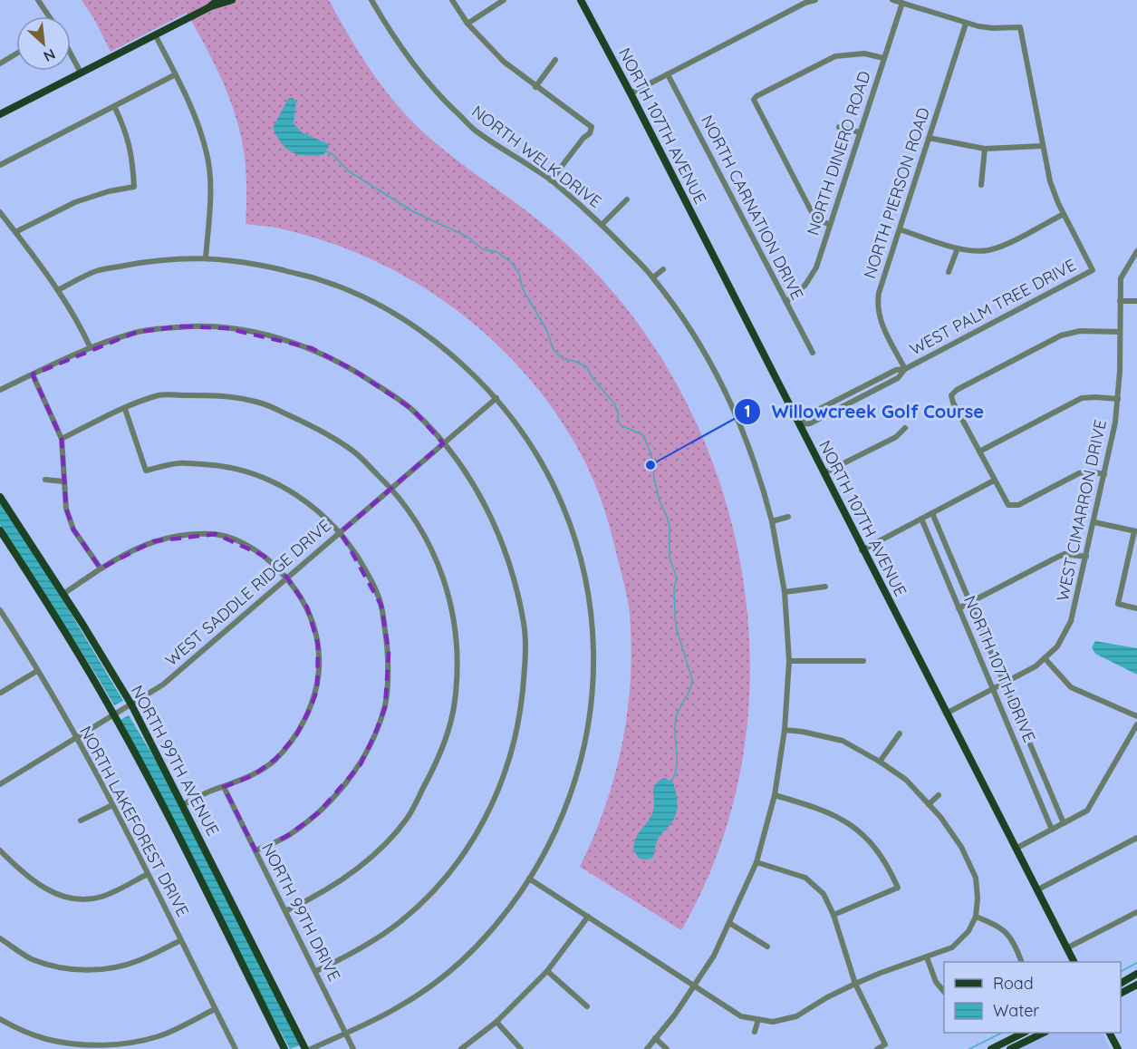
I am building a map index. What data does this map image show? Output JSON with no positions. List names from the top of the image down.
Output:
{
  "streets": {
    "main road": ["NORTH 107TH AVENUE", "NORTH 99TH AVENUE"],
    "street": [
      "NORTH DINERO ROAD",
      "NORTH WELK DRIVE",
      "NORTH PIERSON ROAD",
      "NORTH CARNATION DRIVE",
      "WEST PALM TREE DRIVE",
      "WEST CIMARRON DRIVE",
      "WEST SADDLE RIDGE DRIVE",
      "NORTH 107TH DRIVE",
      "NORTH LAKEFOREST DRIVE",
      "NORTH 99TH DRIVE"
    ]
  },
  "crossings": [
    ["NORTH 107TH AVENUE", "WEST PALM TREE DRIVE"],
    ["NORTH 107TH AVENUE", "WEST CIMARRON DRIVE"],
    ["NORTH DINERO ROAD", "NORTH CARNATION DRIVE"],
    ["NORTH PIERSON ROAD", "WEST PALM TREE DRIVE"],
    ["WEST CIMARRON DRIVE", "NORTH 107TH DRIVE"],
    ["WEST SADDLE RIDGE DRIVE", "NORTH 99TH AVENUE"],
    ["WEST SADDLE RIDGE DRIVE", "NORTH LAKEFOREST DRIVE"]
  ],
  "places": ["Willowcreek Golf Course"],
  "legend": ["Road", "Water"],
  "north": "bottom right"
}
